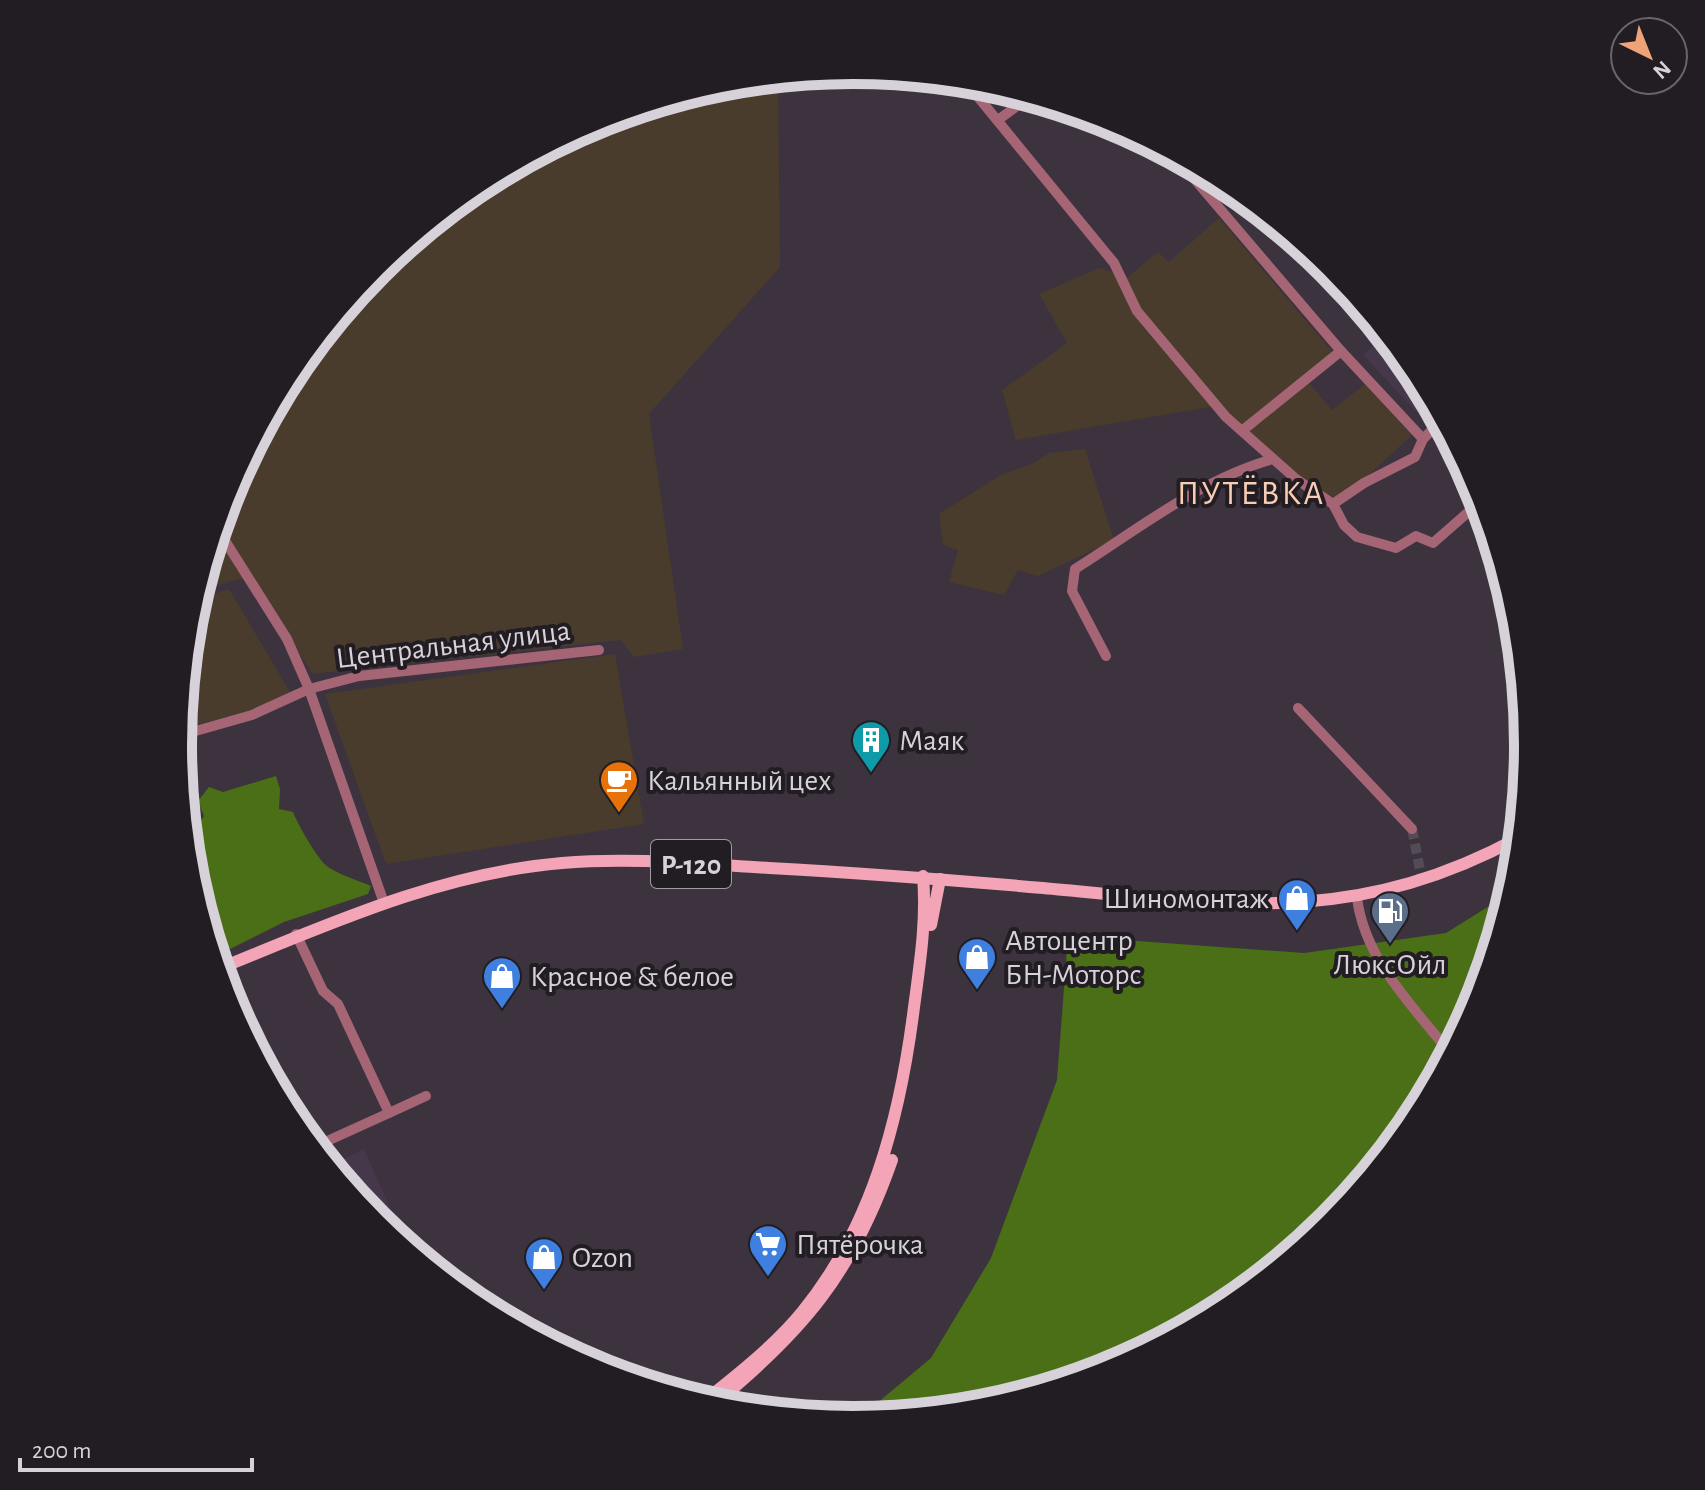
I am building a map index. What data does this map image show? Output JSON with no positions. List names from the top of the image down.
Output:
{
  "streets": {
    "main road": ["Р-120"],
    "street": ["Центральная улица"]
  },
  "districts": ["ПУТЁВКА"],
  "places": {
    "building": ["Маяк"],
    "cafe": ["Кальянный цех"],
    "shop": [
      "Шиномонтаж",
      "Автоцентр БН-Моторс",
      "Красное & белое",
      "Ozon"
    ],
    "fuel station": ["ЛюксОйл"],
    "supermarket": ["Пятёрочка"]
  },
  "scale_bar": "200 m",
  "north": "bottom right"
}
